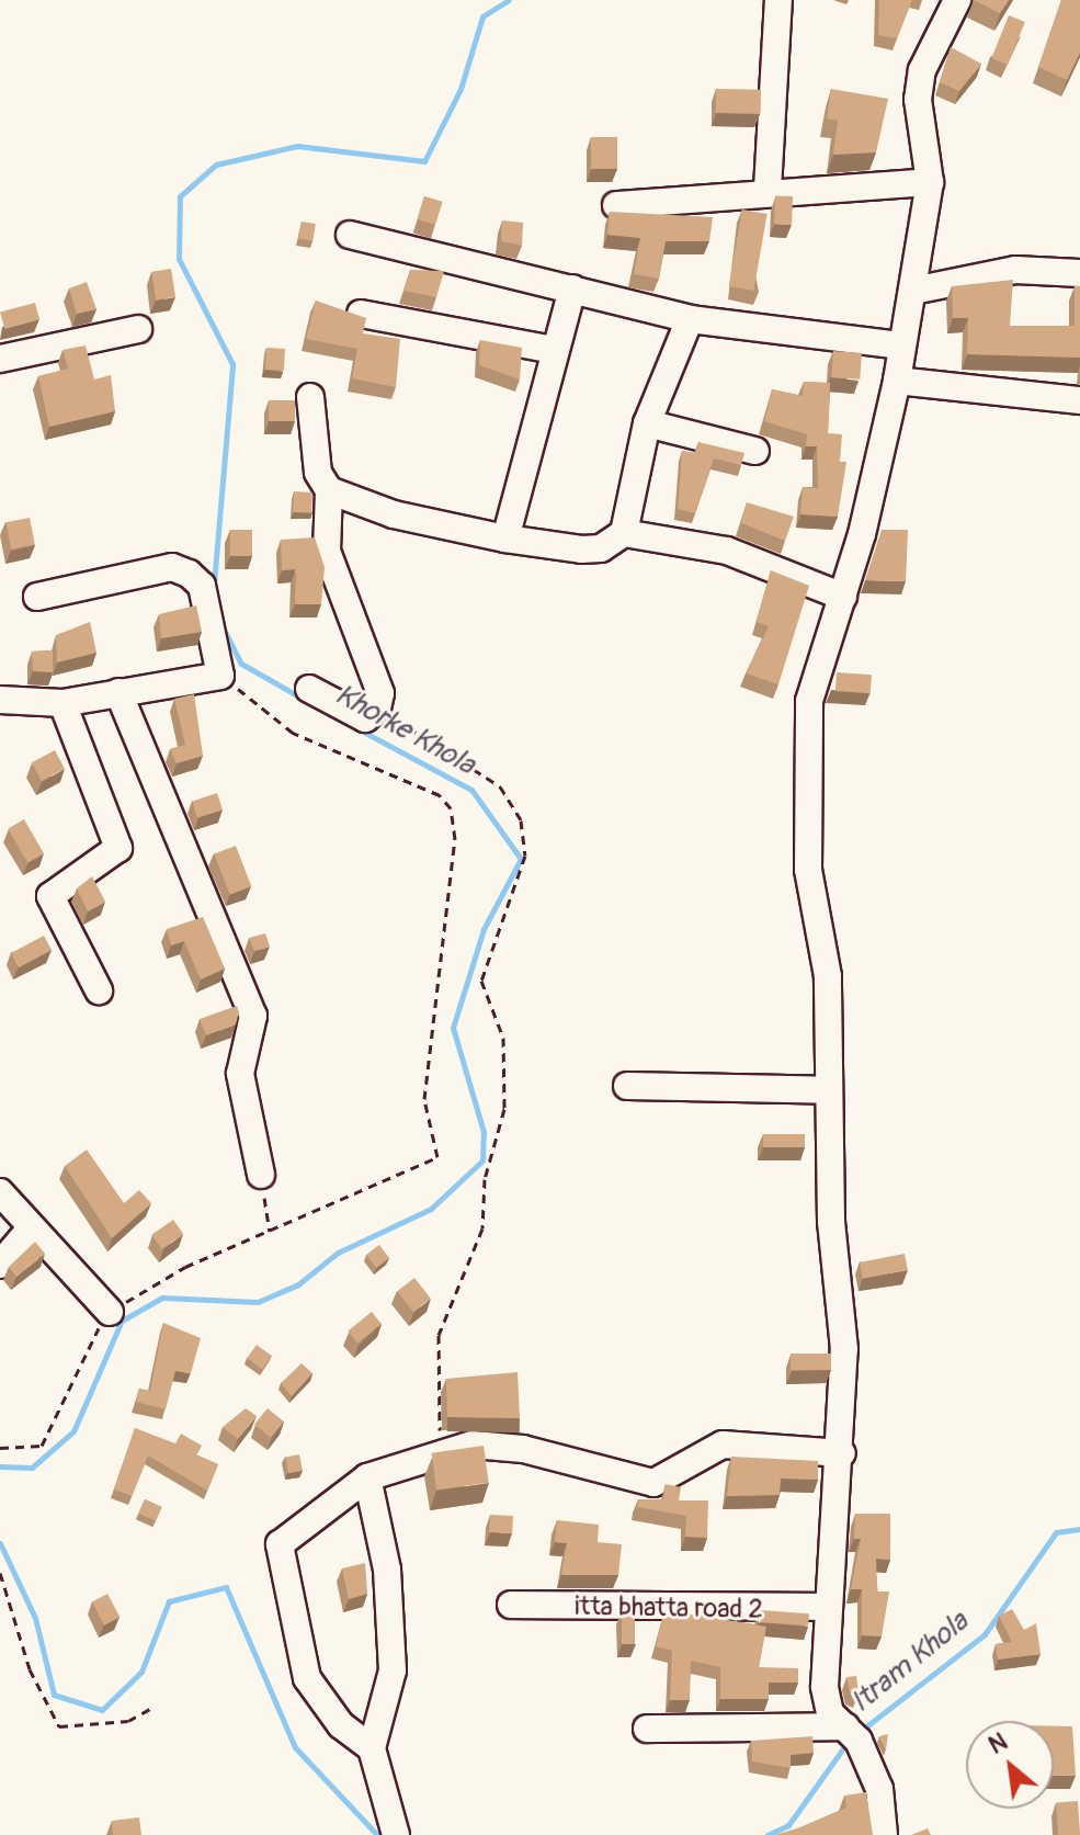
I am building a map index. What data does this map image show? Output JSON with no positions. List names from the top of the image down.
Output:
{
  "streets": {
    "street": ["itta bhatta road 2"]
  },
  "water": ["Khorke Khola", "Itram Khola"],
  "north": "top left"
}
